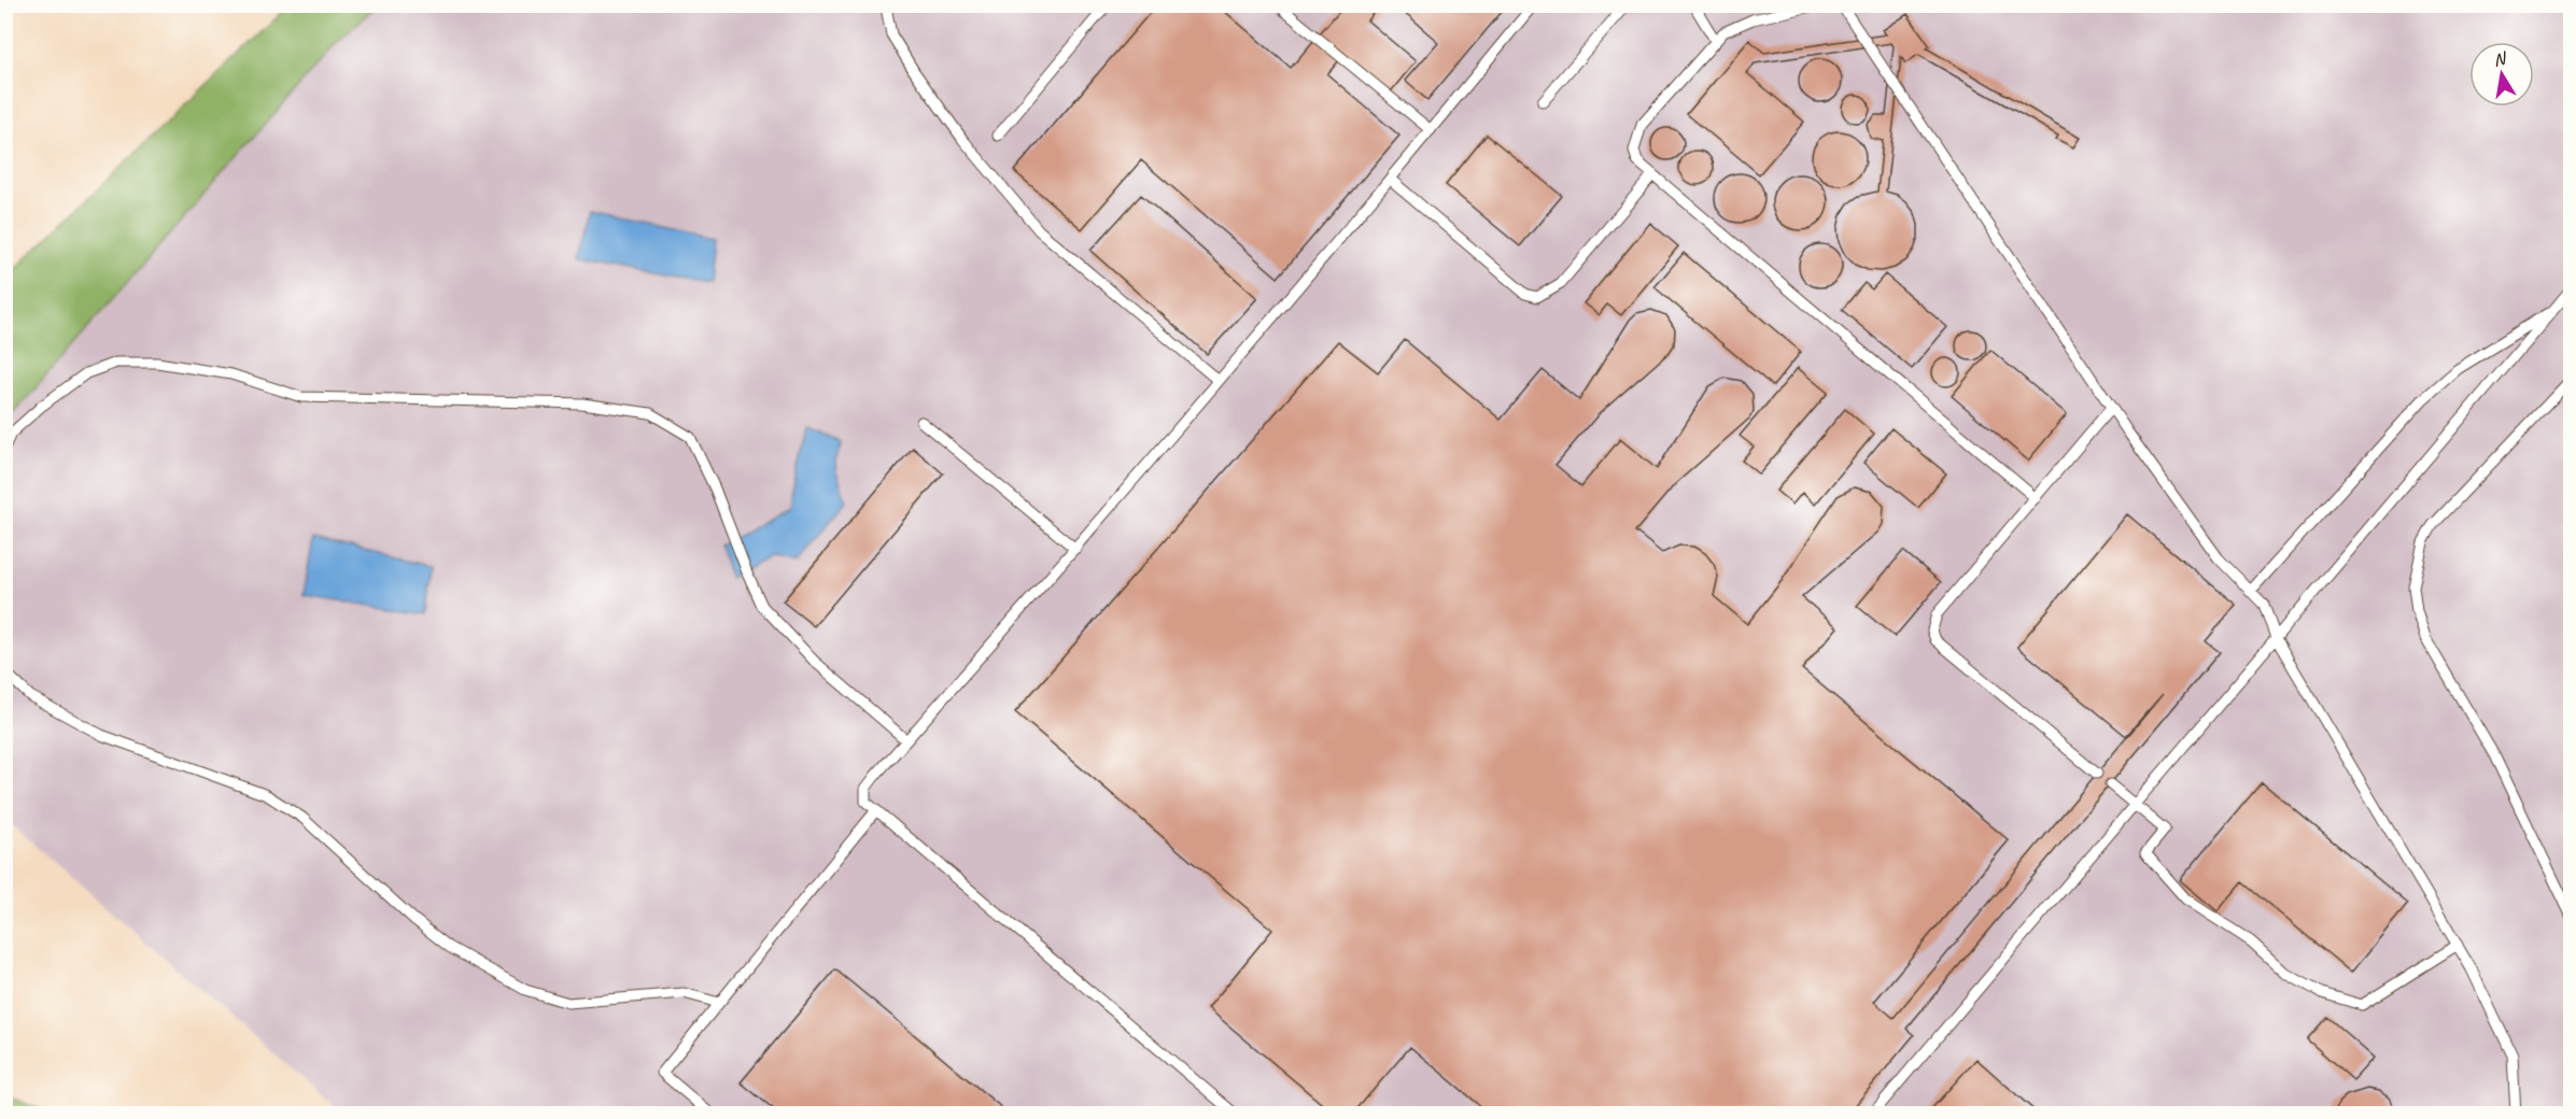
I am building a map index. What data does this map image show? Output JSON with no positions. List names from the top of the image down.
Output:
{
  "north": "top"
}
